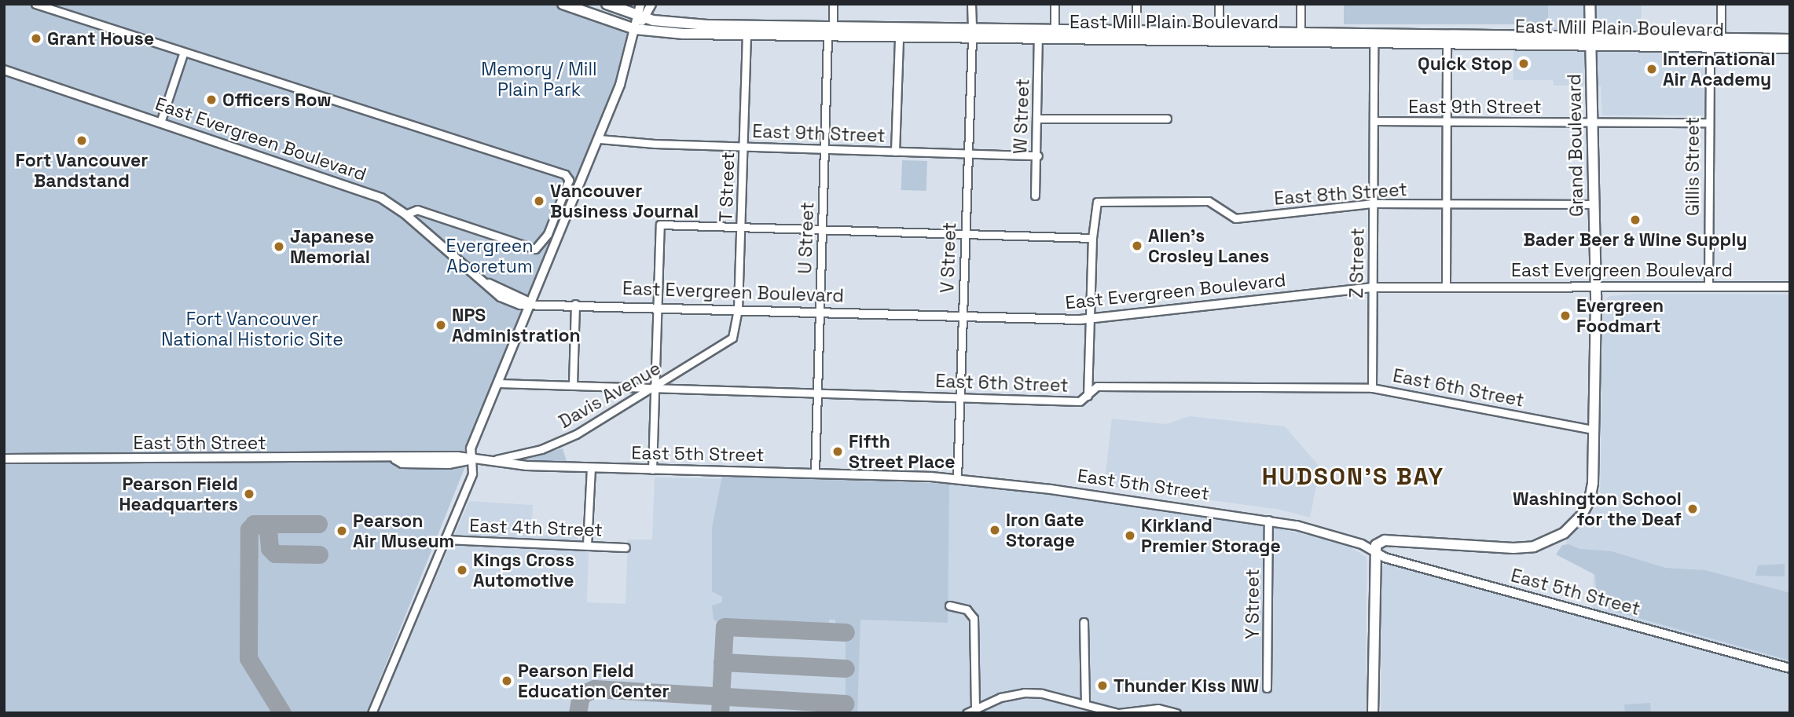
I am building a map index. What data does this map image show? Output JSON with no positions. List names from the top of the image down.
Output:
{
  "streets": {
    "main road": ["East Mill Plain Boulevard", "Grand Boulevard"],
    "street": [
      "East 9th Street",
      "W Street",
      "East Evergreen Boulevard",
      "Gillis Street",
      "T Street",
      "East 8th Street",
      "U Street",
      "V Street",
      "Z Street",
      "East 6th Street",
      "Davis Avenue",
      "East 5th Street",
      "East 4th Street",
      "Y Street"
    ]
  },
  "crossings": [
    ["East Mill Plain Boulevard", "W Street"],
    ["East Mill Plain Boulevard", "Grand Boulevard"],
    ["East Mill Plain Boulevard", "Gillis Street"],
    ["East Mill Plain Boulevard", "T Street"],
    ["East Mill Plain Boulevard", "U Street"],
    ["East Mill Plain Boulevard", "V Street"],
    ["East Mill Plain Boulevard", "Z Street"],
    ["East 9th Street", "W Street"],
    ["East 9th Street", "Grand Boulevard"],
    ["East 9th Street", "Gillis Street"],
    ["East 9th Street", "T Street"],
    ["East 9th Street", "U Street"],
    ["East 9th Street", "V Street"],
    ["East 9th Street", "Z Street"],
    ["East Evergreen Boulevard", "Grand Boulevard"],
    ["East Evergreen Boulevard", "Gillis Street"],
    ["East Evergreen Boulevard", "T Street"],
    ["East Evergreen Boulevard", "U Street"],
    ["East Evergreen Boulevard", "V Street"],
    ["East Evergreen Boulevard", "Z Street"],
    ["Grand Boulevard", "East 8th Street"],
    ["Grand Boulevard", "East 6th Street"],
    ["Grand Boulevard", "East 5th Street"],
    ["T Street", "Davis Avenue"],
    ["East 8th Street", "Z Street"],
    ["U Street", "East 6th Street"],
    ["U Street", "East 5th Street"],
    ["V Street", "East 6th Street"],
    ["V Street", "East 5th Street"],
    ["Z Street", "East 6th Street"],
    ["East 6th Street", "Davis Avenue"],
    ["Davis Avenue", "East 5th Street"],
    ["East 5th Street", "Y Street"]
  ],
  "districts": ["HUDSON'S BAY"],
  "parks": ["Memory / Mill Plain Park", "Evergreen Aboretum", "Fort Vancouver National Historic Site"],
  "places": [
    "Grant House",
    "Quick Stop",
    "International Air Academy",
    "Officers Row",
    "Fort Vancouver Bandstand",
    "Vancouver Business Journal",
    "Bader Beer & Wine Supply",
    "Allen's Crosley Lanes",
    "Japanese Memorial",
    "Evergreen Foodmart",
    "NPS Administration",
    "Fifth Street Place",
    "Pearson Field Headquarters",
    "Washington School for the Deaf",
    "Iron Gate Storage",
    "Pearson Air Museum",
    "Kirkland Premier Storage",
    "Kings Cross Automotive",
    "Pearson Field Education Center",
    "Thunder Kiss NW"
  ]
}
